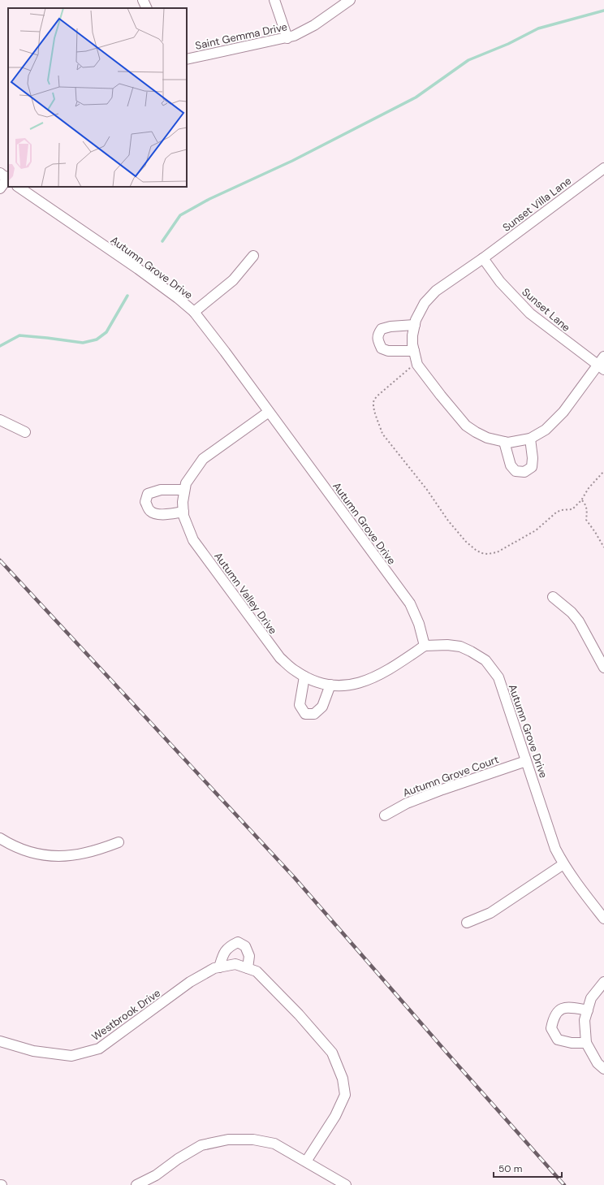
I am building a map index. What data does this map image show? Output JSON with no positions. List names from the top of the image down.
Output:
{
  "streets": {
    "street": [
      "Saint Gemma Drive",
      "Sunset Villa Lane",
      "Autumn Grove Drive",
      "Sunset Lane",
      "Autumn Valley Drive",
      "Autumn Grove Court",
      "Westbrook Drive"
    ]
  },
  "crossings": [
    ["Sunset Villa Lane", "Sunset Lane"],
    ["Autumn Grove Drive", "Autumn Valley Drive"],
    ["Autumn Grove Drive", "Autumn Grove Court"]
  ],
  "scale_bar": "50 m"
}
